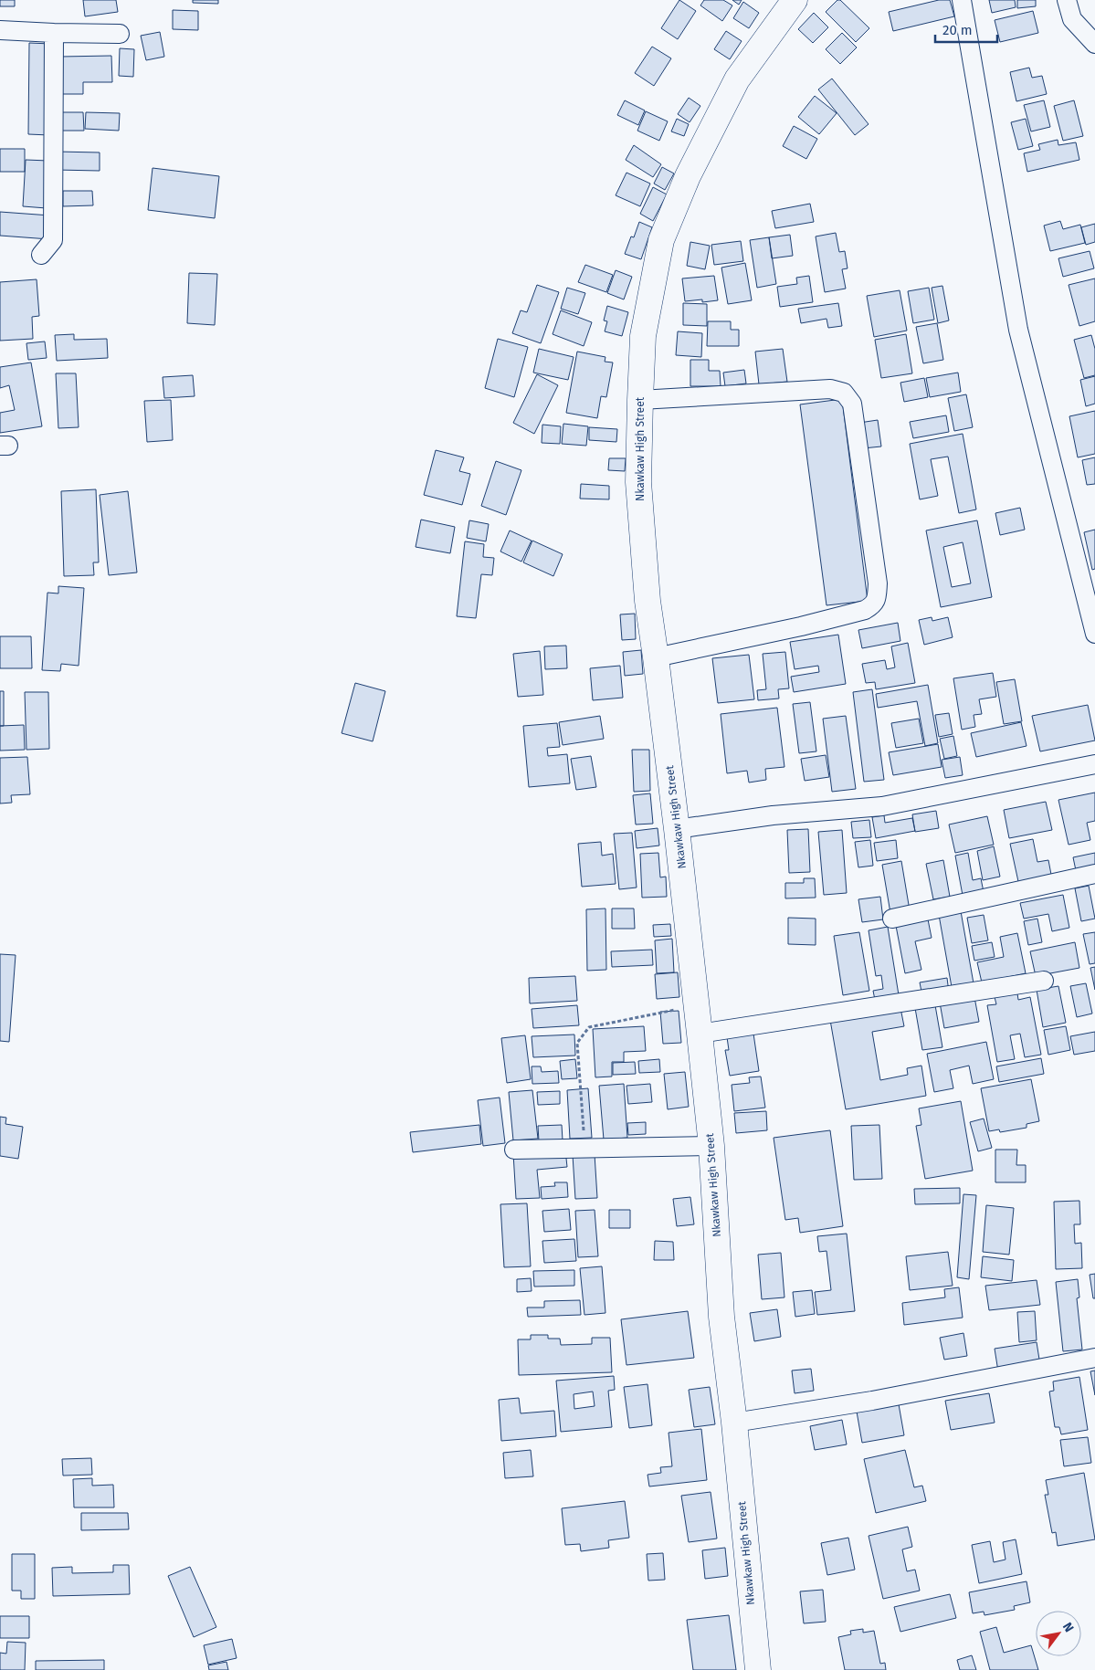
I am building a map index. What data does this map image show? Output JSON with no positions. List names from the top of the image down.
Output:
{
  "streets": {
    "main road": ["Nkawkaw High Street"]
  },
  "scale_bar": "20 m",
  "north": "top right"
}
